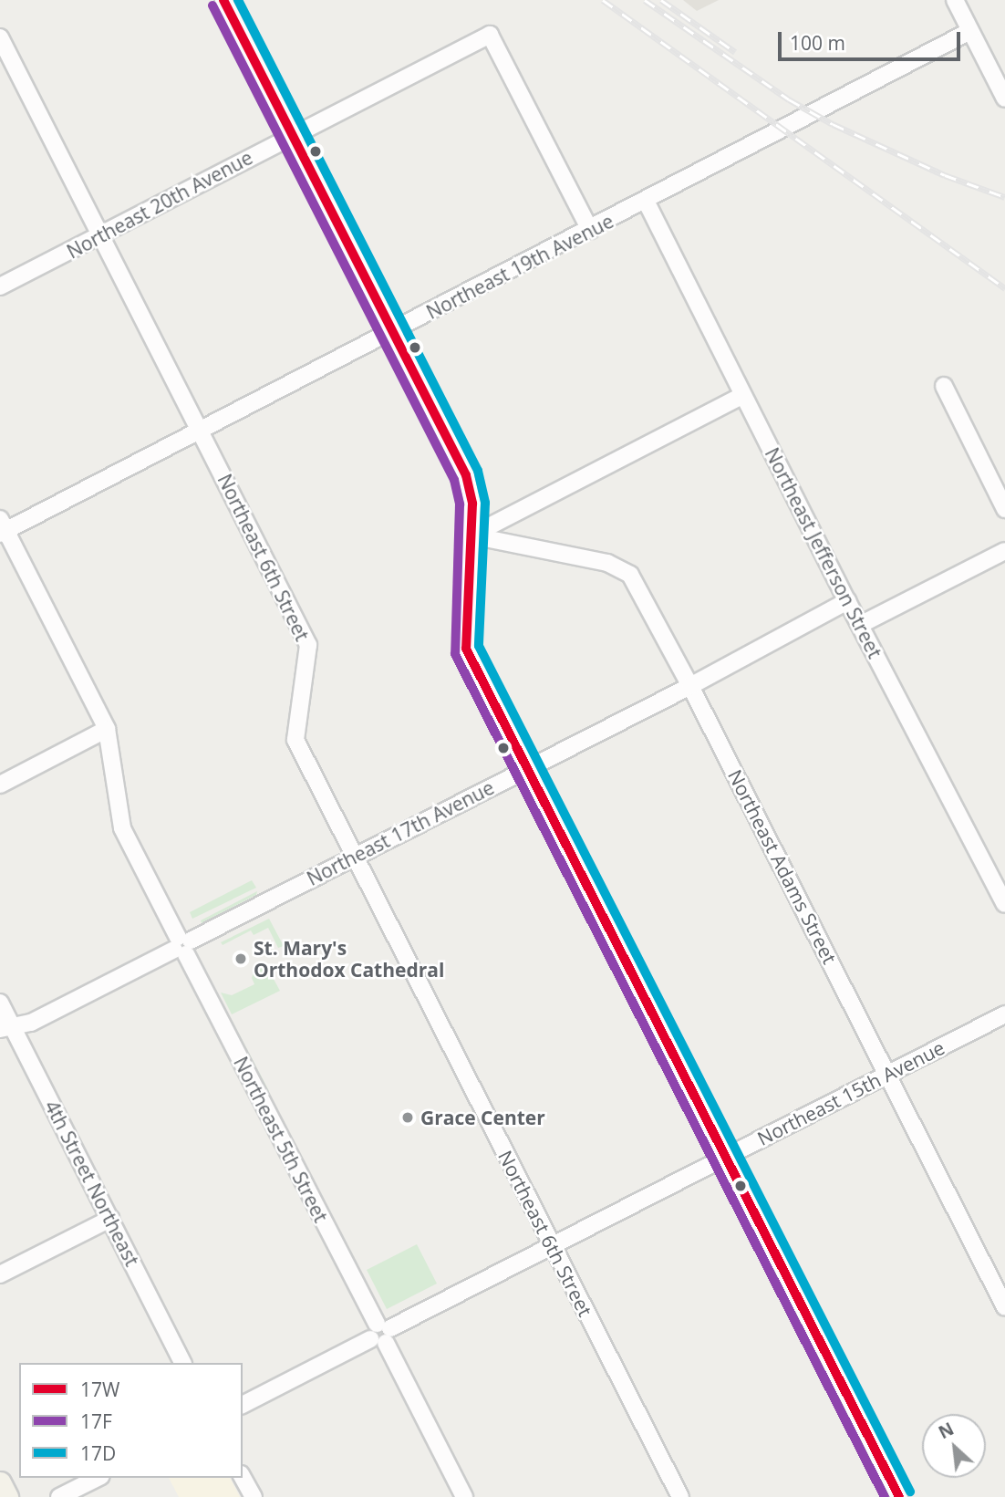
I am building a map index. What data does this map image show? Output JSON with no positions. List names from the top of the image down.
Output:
{
  "streets": {
    "street": [
      "Northeast 20th Avenue",
      "Northeast 19th Avenue",
      "Northeast Jefferson Street",
      "Northeast 6th Street",
      "Northeast 17th Avenue",
      "Northeast Adams Street",
      "Northeast 15th Avenue",
      "Northeast 5th Street",
      "4th Street Northeast"
    ]
  },
  "crossings": [
    ["Northeast 20th Avenue", "Northeast 19th Avenue"],
    ["Northeast 20th Avenue", "Northeast 6th Street"],
    ["Northeast 19th Avenue", "Northeast Jefferson Street"],
    ["Northeast 19th Avenue", "Northeast 6th Street"],
    ["Northeast 19th Avenue", "Northeast 5th Street"],
    ["Northeast Jefferson Street", "Northeast 17th Avenue"],
    ["Northeast 6th Street", "Northeast 17th Avenue"],
    ["Northeast 6th Street", "Northeast 15th Avenue"],
    ["Northeast 17th Avenue", "Northeast Adams Street"],
    ["Northeast 17th Avenue", "Northeast 5th Street"],
    ["Northeast 17th Avenue", "4th Street Northeast"],
    ["Northeast Adams Street", "Northeast 15th Avenue"],
    ["Northeast 15th Avenue", "Northeast 5th Street"]
  ],
  "places": ["St. Mary's Orthodox Cathedral", "Grace Center"],
  "lines": ["transit line 17W", "transit line 17D", "transit line 17F"],
  "legend": ["17W", "17F", "17D"],
  "scale_bar": "100 m",
  "north": "top left"
}
